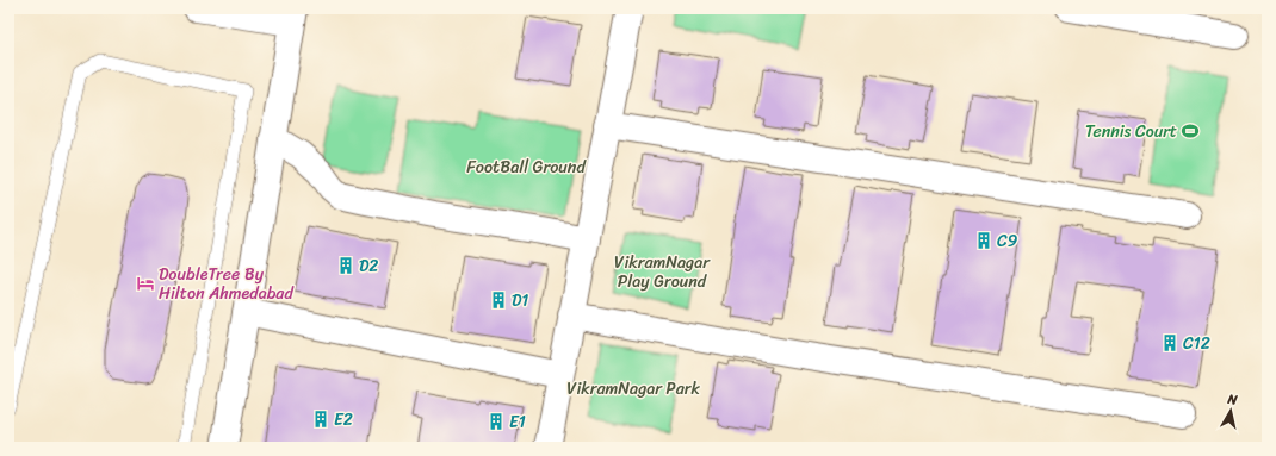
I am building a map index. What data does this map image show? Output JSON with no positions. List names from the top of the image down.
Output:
{
  "parks": ["FootBall Ground", "VikramNagar Play Ground", "VikramNagar Park"],
  "places": {
    "sports": ["Tennis Court"],
    "building": [
      "C9",
      "D2",
      "D1",
      "C12",
      "E2",
      "E1"
    ],
    "hotel": ["DoubleTree By Hilton Ahmedabad"]
  },
  "north": "top"
}
